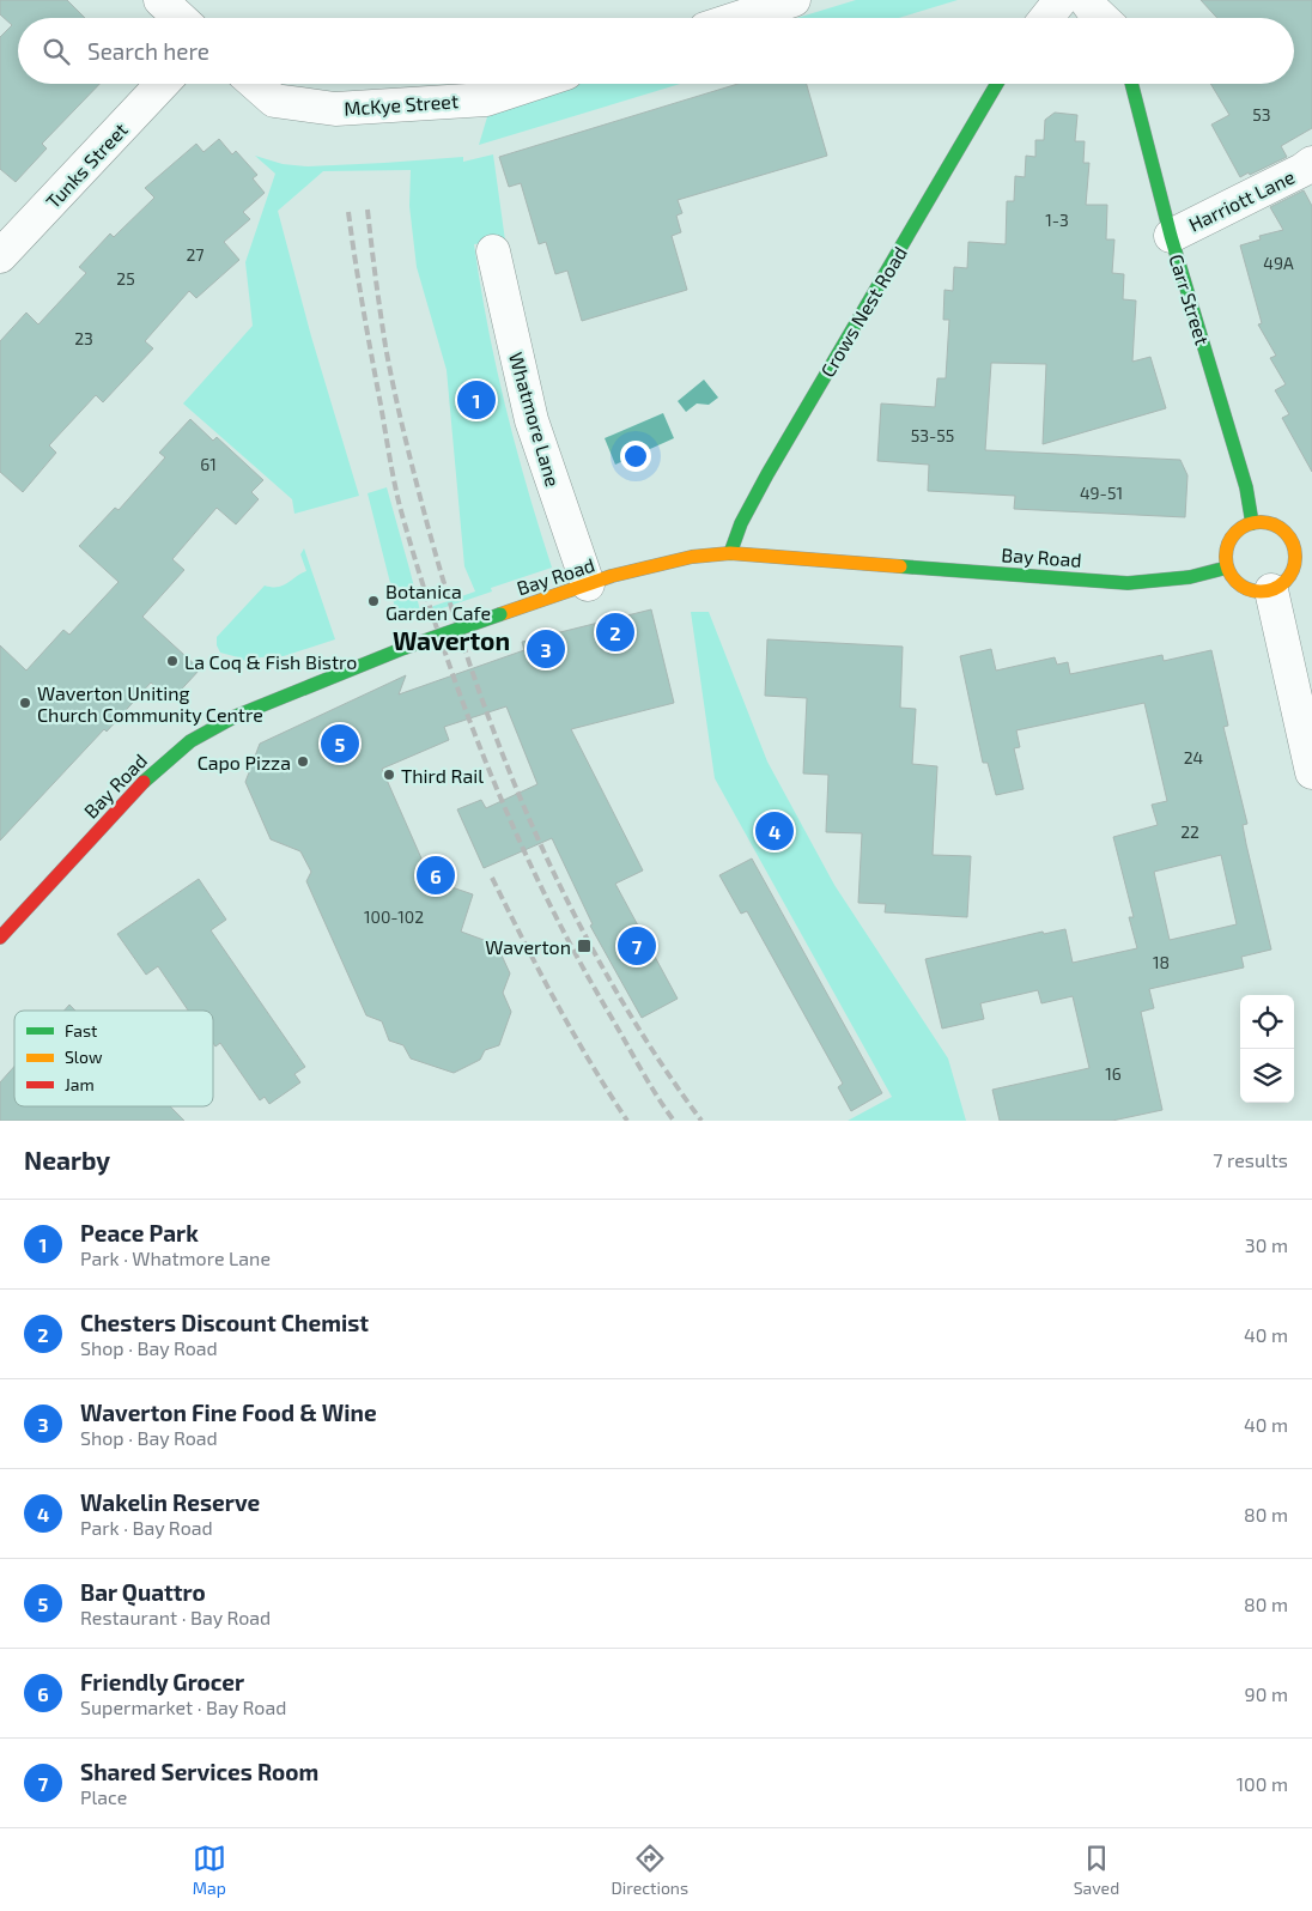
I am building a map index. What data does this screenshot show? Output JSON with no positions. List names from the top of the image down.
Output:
{
  "streets": {
    "street": [
      "McKye Street",
      "Tunks Street",
      "Harriott Lane",
      "Carr Street",
      "Crows Nest Road",
      "Whatmore Lane",
      "Bay Road"
    ]
  },
  "crossings": [
    ["Harriott Lane", "Carr Street"],
    ["Carr Street", "Bay Road"],
    ["Crows Nest Road", "Bay Road"],
    ["Whatmore Lane", "Bay Road"]
  ],
  "districts": ["Waverton"],
  "places": {
    "other": [
      "Botanica Garden Cafe",
      "La Coq & Fish Bistro",
      "Waverton Uniting Church Community Centre",
      "Capo Pizza",
      "Third Rail"
    ],
    "transit": ["Waverton"]
  },
  "house_numbers": [
    "53",
    "1-3",
    "27",
    "49A",
    "25",
    "23",
    "53-55",
    "61",
    "49-51",
    "24",
    "22",
    "100-102",
    "18",
    "16"
  ],
  "legend": ["Fast", "Slow", "Jam"],
  "page": {
    "search": "Search here",
    "pins": [
      "1",
      "2",
      "3",
      "5",
      "4",
      "6",
      "7"
    ],
    "heading": ["Nearby", "7 results"],
    "list": [
      {
        "mark": "1",
        "name": "Peace Park",
        "note": "Park · Whatmore Lane",
        "value": "30 m"
      },
      {
        "mark": "2",
        "name": "Chesters Discount Chemist",
        "note": "Shop · Bay Road",
        "value": "40 m"
      },
      {
        "mark": "3",
        "name": "Waverton Fine Food & Wine",
        "note": "Shop · Bay Road",
        "value": "40 m"
      },
      {
        "mark": "4",
        "name": "Wakelin Reserve",
        "note": "Park · Bay Road",
        "value": "80 m"
      },
      {
        "mark": "5",
        "name": "Bar Quattro",
        "note": "Restaurant · Bay Road",
        "value": "80 m"
      },
      {
        "mark": "6",
        "name": "Friendly Grocer",
        "note": "Supermarket · Bay Road",
        "value": "90 m"
      },
      {
        "mark": "7",
        "name": "Shared Services Room",
        "note": "Place",
        "value": "100 m"
      }
    ],
    "nav": ["Map", "Directions", "Saved"]
  }
}
